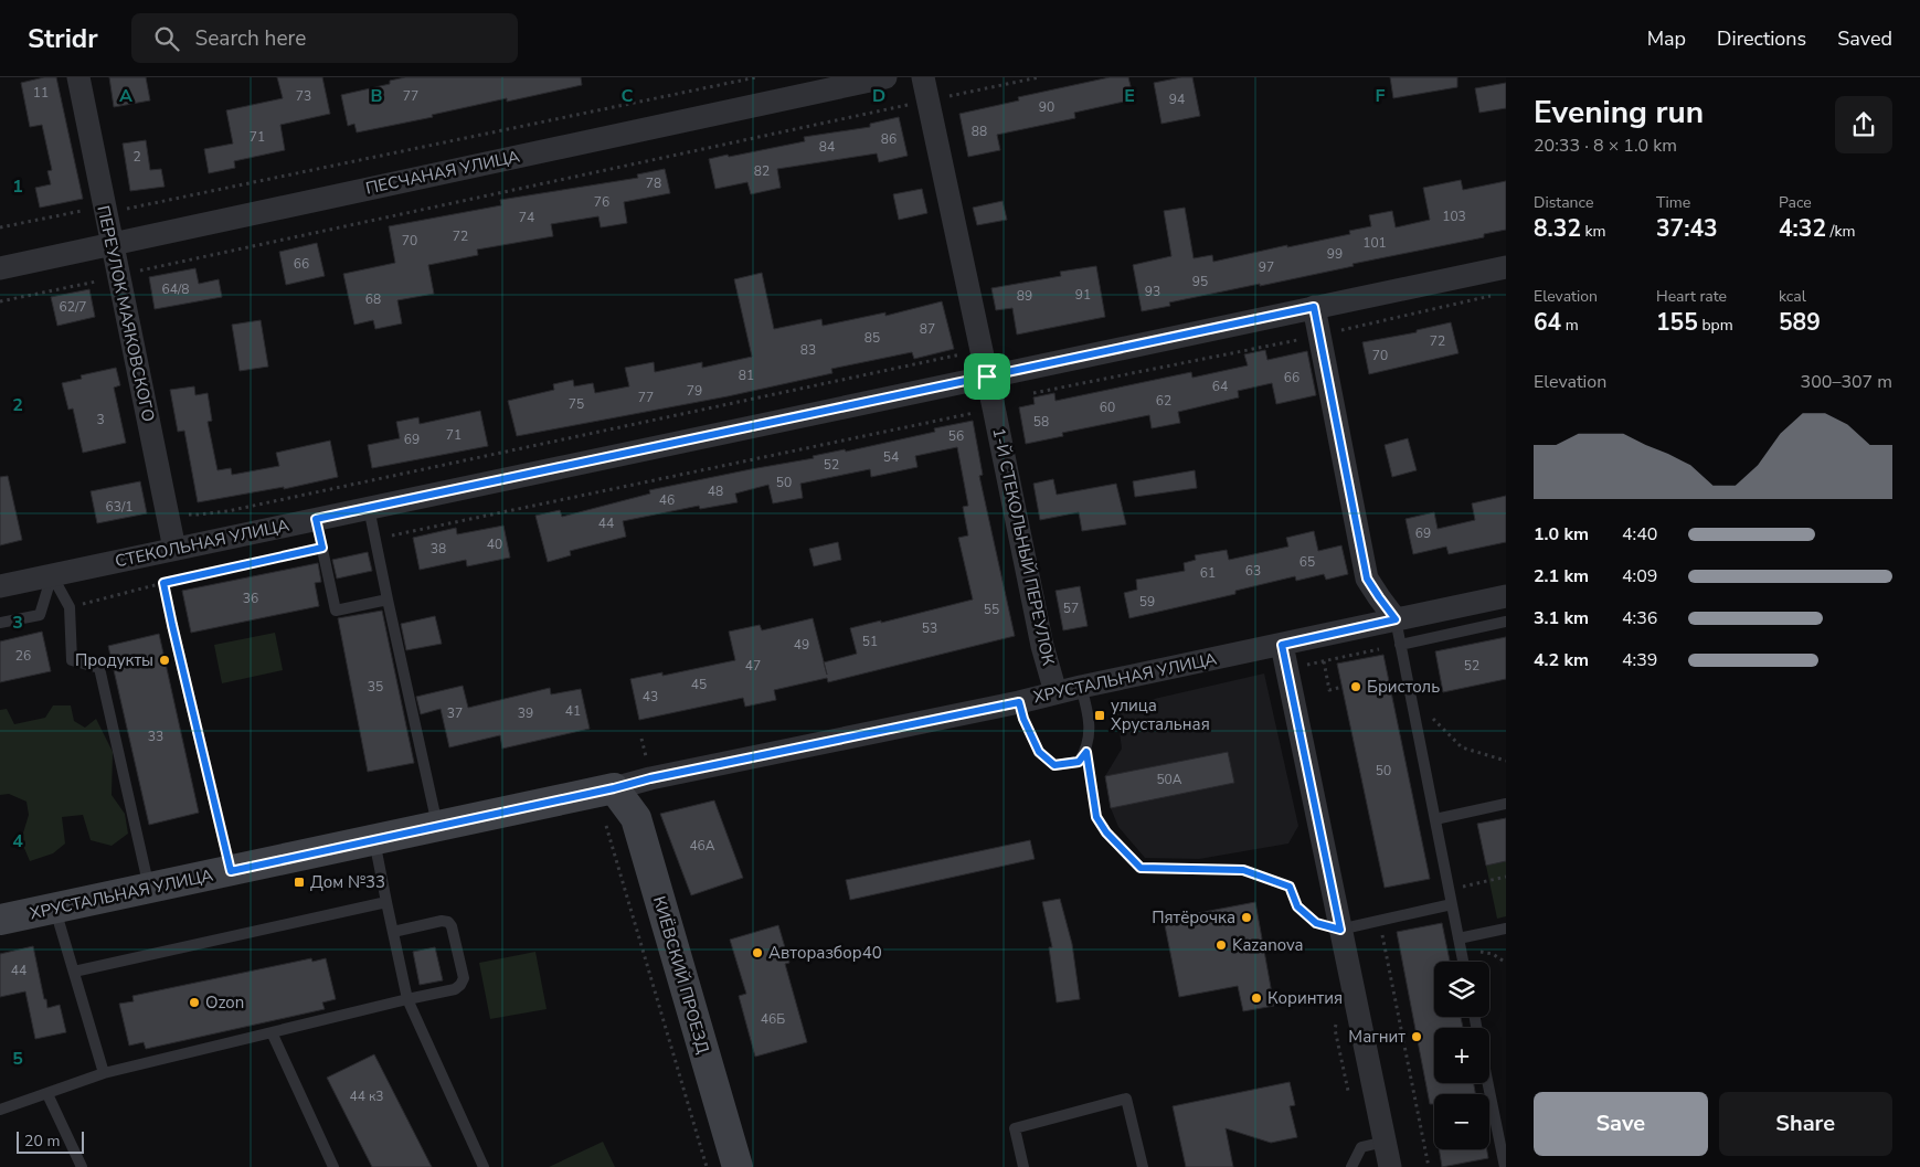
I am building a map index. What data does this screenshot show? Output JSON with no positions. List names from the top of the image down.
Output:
{
  "streets": {
    "main road": ["ХРУСТАЛЬНАЯ УЛИЦА", "КИЁВСКИЙ ПРОЕЗД"],
    "street": [
      "ПЕСЧАНАЯ УЛИЦА",
      "ПЕРЕУЛОК МАЯКОВСКОГО",
      "СТЕКОЛЬНАЯ УЛИЦА",
      "1-Й СТЕКОЛЬНЫЙ ПЕРЕУЛОК"
    ]
  },
  "crossings": [
    ["ПЕСЧАНАЯ УЛИЦА", "ПЕРЕУЛОК МАЯКОВСКОГО"],
    ["ПЕРЕУЛОК МАЯКОВСКОГО", "СТЕКОЛЬНАЯ УЛИЦА"],
    ["СТЕКОЛЬНАЯ УЛИЦА", "1-Й СТЕКОЛЬНЫЙ ПЕРЕУЛОК"],
    ["1-Й СТЕКОЛЬНЫЙ ПЕРЕУЛОК", "ХРУСТАЛЬНАЯ УЛИЦА"],
    ["ХРУСТАЛЬНАЯ УЛИЦА", "КИЁВСКИЙ ПРОЕЗД"]
  ],
  "places": {
    "other": [
      "Продукты",
      "Бристоль",
      "Пятёрочка",
      "Kazanova",
      "Авторазбор40",
      "Коринтия",
      "Ozon",
      "Магнит"
    ],
    "transit": ["улица Хрустальная", "Дом №33"]
  },
  "house_numbers": [
    "11",
    "73",
    "77",
    "94",
    "90",
    "88",
    "71",
    "86",
    "84",
    "2",
    "82",
    "78",
    "76",
    "103",
    "74",
    "72",
    "70",
    "101",
    "99",
    "66",
    "97",
    "95",
    "64/8",
    "93",
    "91",
    "89",
    "68",
    "62/7",
    "87",
    "85",
    "72",
    "83",
    "70",
    "81",
    "66",
    "64",
    "79",
    "77",
    "62",
    "75",
    "60",
    "3",
    "58",
    "71",
    "56",
    "69",
    "54",
    "52",
    "50",
    "48",
    "46",
    "63/1",
    "44",
    "69",
    "40",
    "38",
    "65",
    "63",
    "61",
    "36",
    "59",
    "57",
    "55",
    "53",
    "51",
    "49",
    "26",
    "47",
    "52",
    "45",
    "35",
    "43",
    "41",
    "37",
    "39",
    "33",
    "50",
    "50А",
    "46А",
    "44",
    "46Б",
    "44 к3"
  ],
  "scale_bar": "20 m",
  "page": {
    "header": "Stridr",
    "search": "Search here",
    "nav": ["Map", "Directions", "Saved"],
    "heading": ["Evening run", "20:33 · 8 × 1.0 km"],
    "stats": [
      ["Distance", "8.32 km"],
      ["Time", "37:43"],
      ["Pace", "4:32 /km"],
      ["Elevation", "64 m"],
      ["Heart rate", "155 bpm"],
      ["kcal", "589"]
    ],
    "chart": ["Elevation", "300–307 m"],
    "list": [
      {
        "name": "1.0 km",
        "note": "4:40"
      },
      {
        "name": "2.1 km",
        "note": "4:09"
      },
      {
        "name": "3.1 km",
        "note": "4:36"
      },
      {
        "name": "4.2 km",
        "note": "4:39"
      }
    ],
    "map_buttons": ["+", "−"],
    "buttons": ["Save", "Share"],
    "scale": "20 m"
  },
  "grid": {
    "columns": [
      "A",
      "B",
      "C",
      "D",
      "E",
      "F"
    ],
    "rows": [
      "1",
      "2",
      "3",
      "4",
      "5"
    ]
  }
}
